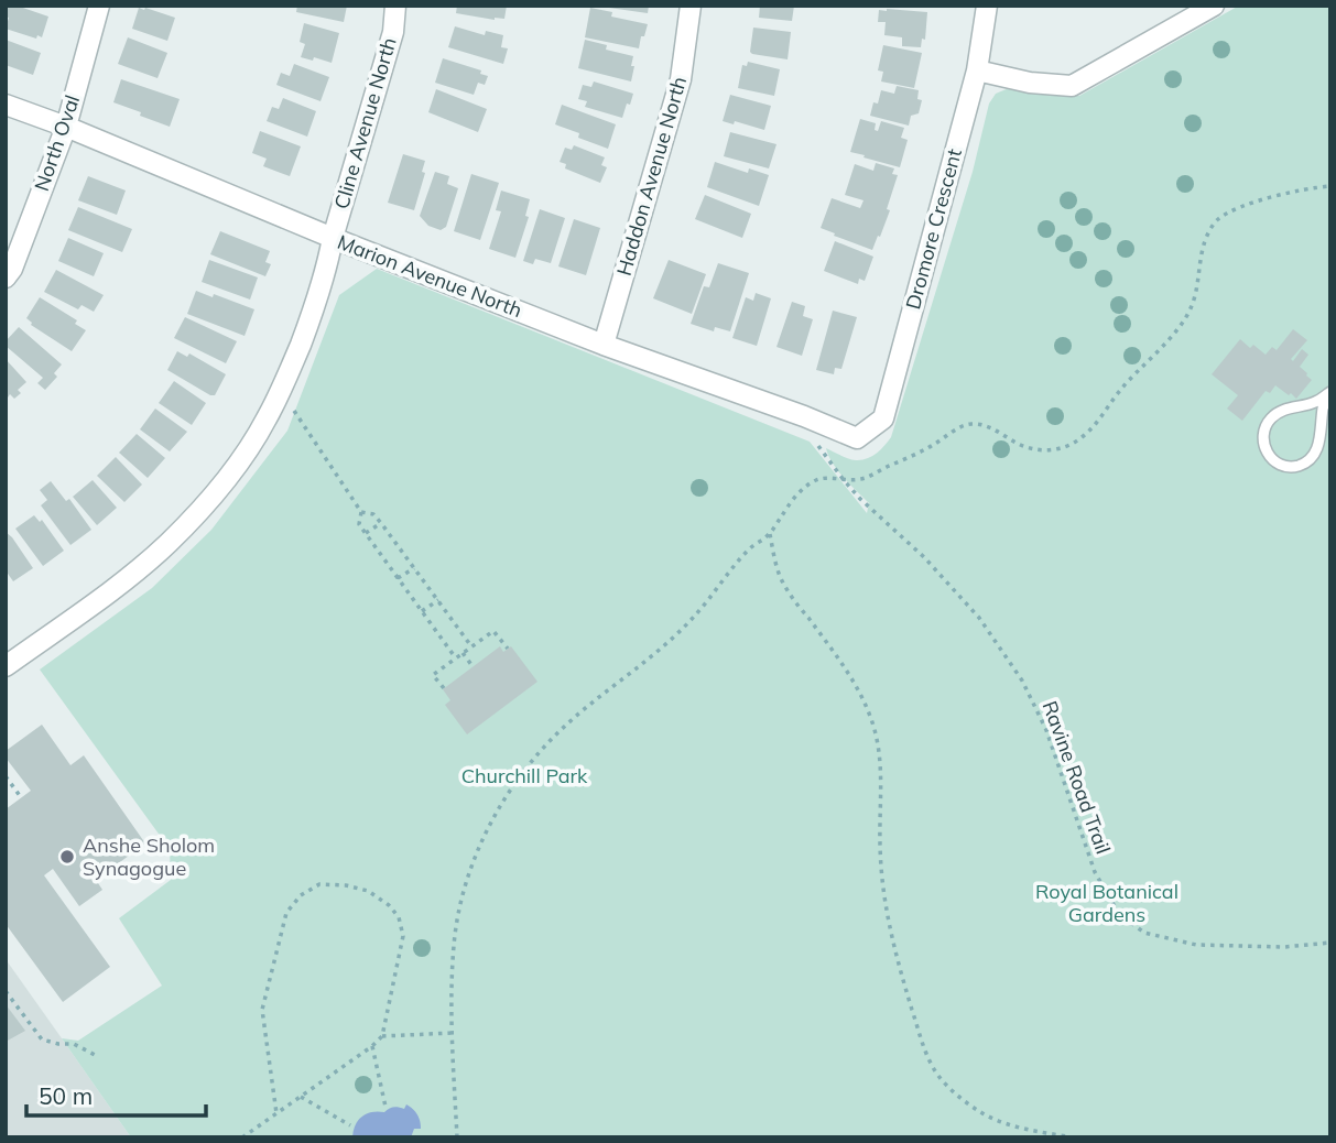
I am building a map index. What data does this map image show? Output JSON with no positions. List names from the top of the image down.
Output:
{
  "streets": {
    "street": [
      "Cline Avenue North",
      "North Oval",
      "Haddon Avenue North",
      "Dromore Crescent",
      "Marion Avenue North"
    ],
    "path": ["Ravine Road Trail"]
  },
  "crossings": [
    ["Cline Avenue North", "Marion Avenue North"],
    ["North Oval", "Marion Avenue North"],
    ["Haddon Avenue North", "Marion Avenue North"],
    ["Dromore Crescent", "Marion Avenue North"],
    ["Marion Avenue North", "Ravine Road Trail"]
  ],
  "parks": ["Churchill Park", "Royal Botanical Gardens"],
  "places": ["Anshe Sholom Synagogue"],
  "scale_bar": "50 m"
}
